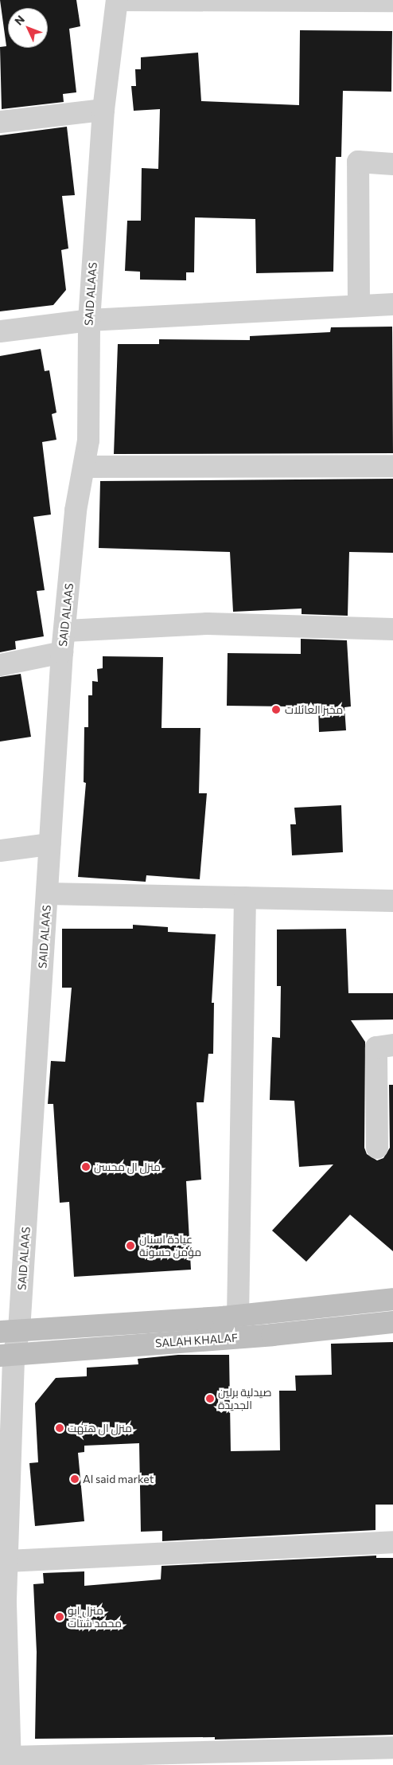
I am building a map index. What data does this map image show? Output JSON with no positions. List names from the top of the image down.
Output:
{
  "streets": {
    "main road": ["SALAH KHALAF"],
    "street": ["SAID ALAAS"]
  },
  "crossings": [
    ["SAID ALAAS", "SALAH KHALAF"]
  ],
  "places": [
    "مخبز العائلات",
    "منزل ال محسن",
    "عيادة اسنان مؤمن حسونة",
    "صيدلية برلين الجديدة",
    "منزل ال هتهت",
    "Al said market",
    "منزل ابو محمد شتات"
  ],
  "north": "top left"
}
